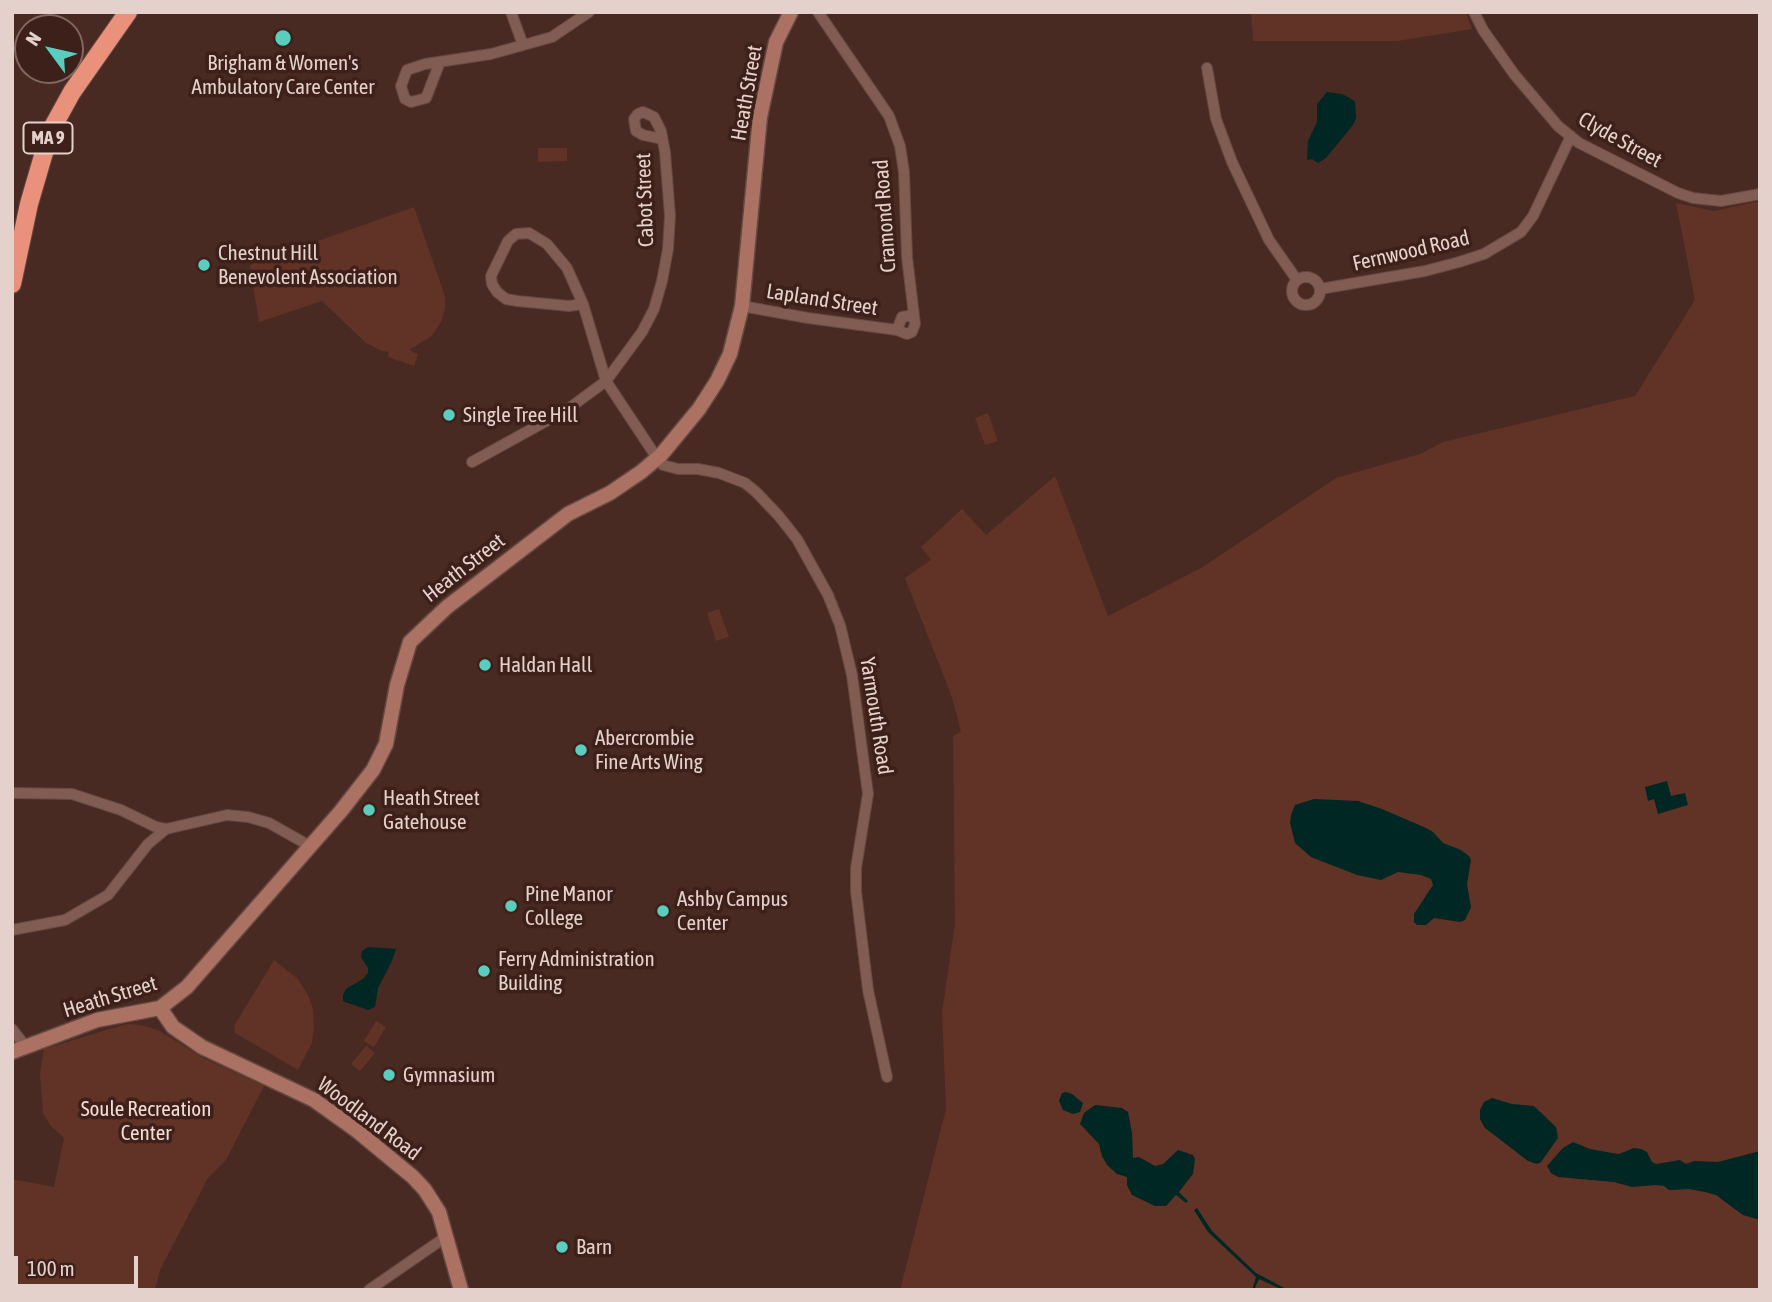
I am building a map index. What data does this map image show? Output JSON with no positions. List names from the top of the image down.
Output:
{
  "streets": {
    "highway": ["MA 9"],
    "street": [
      "Heath Street",
      "Clyde Street",
      "Cabot Street",
      "Cramond Road",
      "Fernwood Road",
      "Lapland Street",
      "Yarmouth Road",
      "Woodland Road"
    ]
  },
  "crossings": [
    ["Heath Street", "Lapland Street"],
    ["Heath Street", "Yarmouth Road"],
    ["Heath Street", "Woodland Road"],
    ["Clyde Street", "Fernwood Road"],
    ["Cramond Road", "Lapland Street"]
  ],
  "parks": ["Soule Recreation Center"],
  "places": [
    "Brigham & Women's Ambulatory Care Center",
    "Chestnut Hill Benevolent Association",
    "Single Tree Hill",
    "Haldan Hall",
    "Abercrombie Fine Arts Wing",
    "Heath Street Gatehouse",
    "Pine Manor College",
    "Ashby Campus Center",
    "Ferry Administration Building",
    "Gymnasium",
    "Barn"
  ],
  "scale_bar": "100 m",
  "north": "top left"
}
